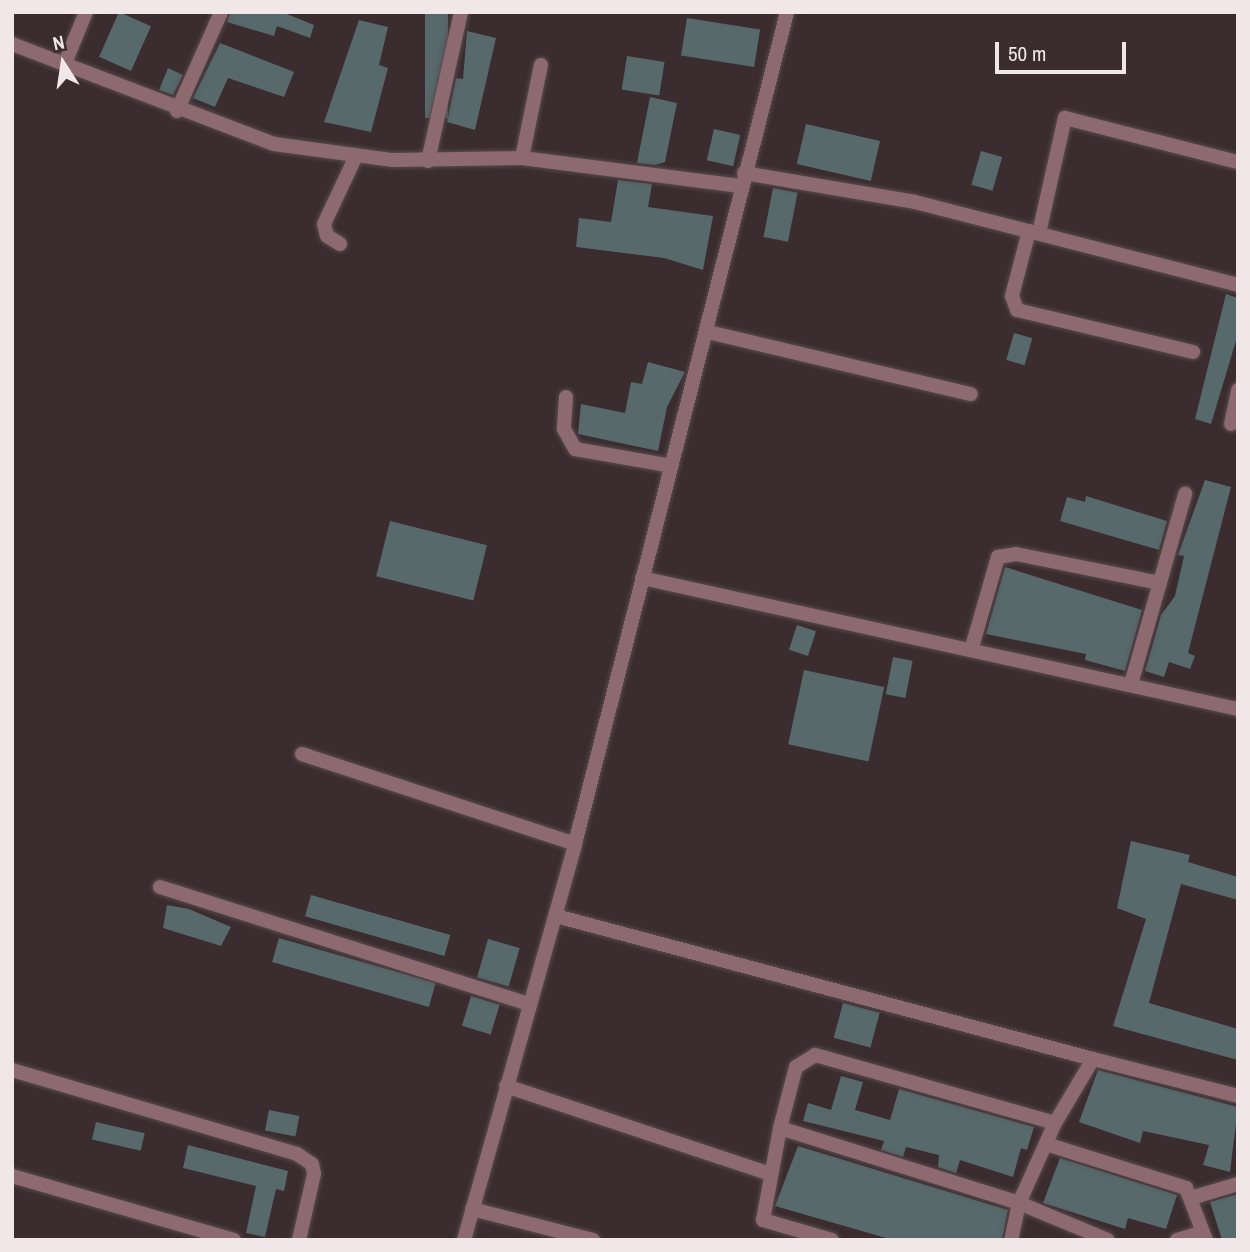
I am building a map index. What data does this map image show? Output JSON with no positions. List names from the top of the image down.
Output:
{
  "scale_bar": "50 m",
  "north": "top"
}
